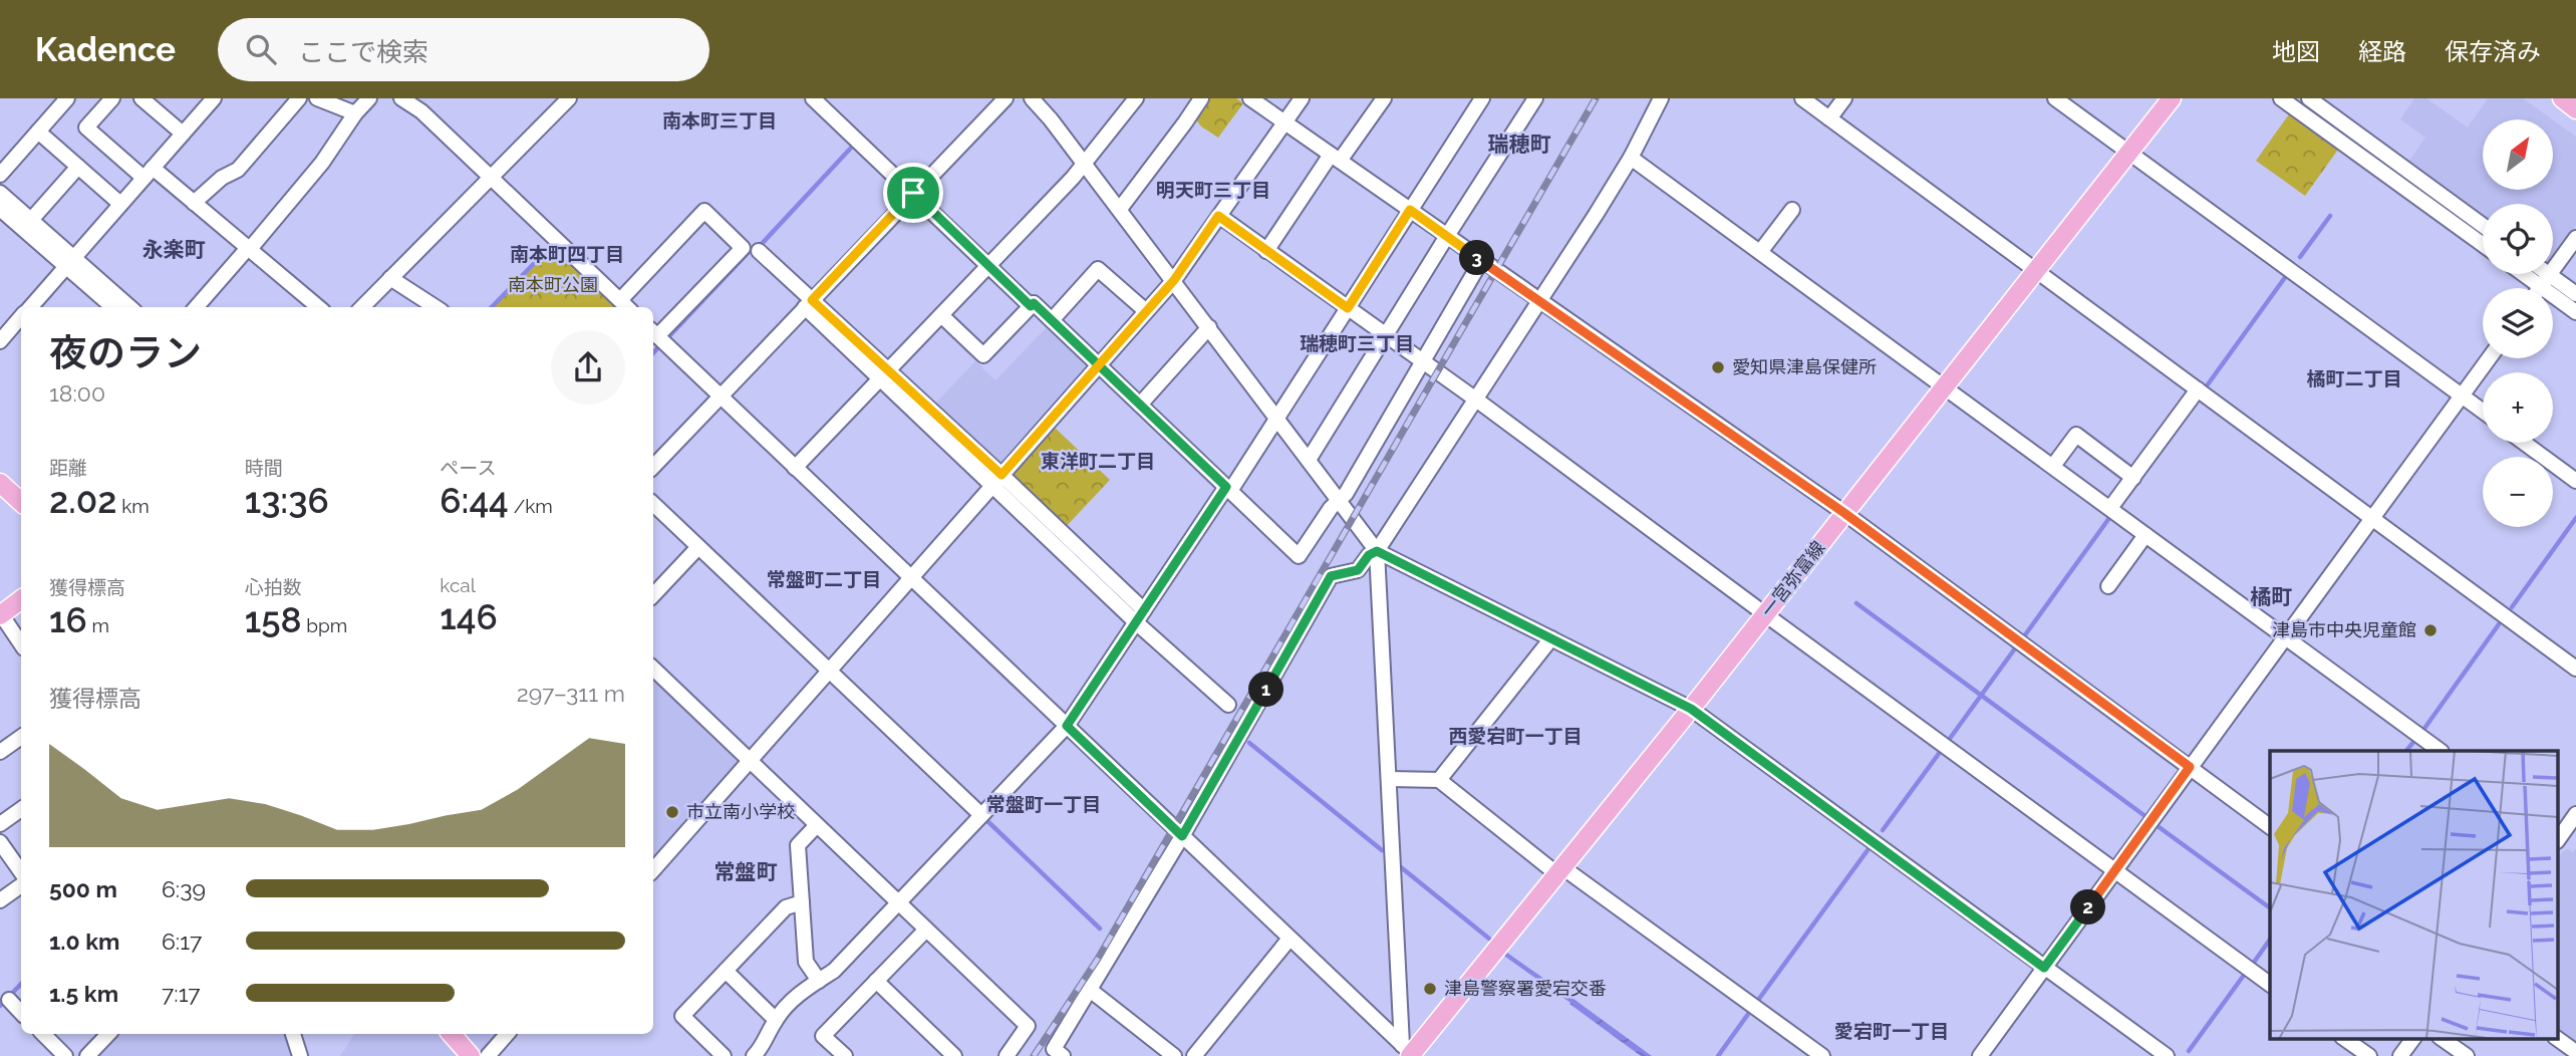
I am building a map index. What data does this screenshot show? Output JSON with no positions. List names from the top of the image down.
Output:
{
  "streets": {
    "main road": ["一宮弥富線"]
  },
  "districts": [
    "南本町三丁目",
    "瑞穂町",
    "明天町三丁目",
    "永楽町",
    "南本町四丁目",
    "瑞穂町三丁目",
    "橘町二丁目",
    "東洋町二丁目",
    "常盤町二丁目",
    "橘町",
    "西愛宕町一丁目",
    "常盤町一丁目",
    "常盤町",
    "愛宕町一丁目"
  ],
  "parks": ["南本町公園"],
  "places": [
    "愛知県津島保健所",
    "津島市中央児童館",
    "市立南小学校",
    "津島警察署愛宕交番"
  ],
  "north": "top right",
  "page": {
    "header": "Kadence",
    "search": "ここで検索",
    "nav": ["地図", "経路", "保存済み"],
    "map_buttons": ["+", "−"],
    "pins": ["3", "1", "2"],
    "heading": ["夜のラン", "18:00"],
    "stats": [
      ["距離", "2.02 km"],
      ["時間", "13:36"],
      ["ペース", "6:44 /km"],
      ["獲得標高", "16 m"],
      ["心拍数", "158 bpm"],
      ["kcal", "146"]
    ],
    "chart": ["獲得標高", "297–311 m"],
    "list": [
      {
        "name": "500 m",
        "note": "6:39"
      },
      {
        "name": "1.0 km",
        "note": "6:17"
      },
      {
        "name": "1.5 km",
        "note": "7:17"
      }
    ]
  }
}
